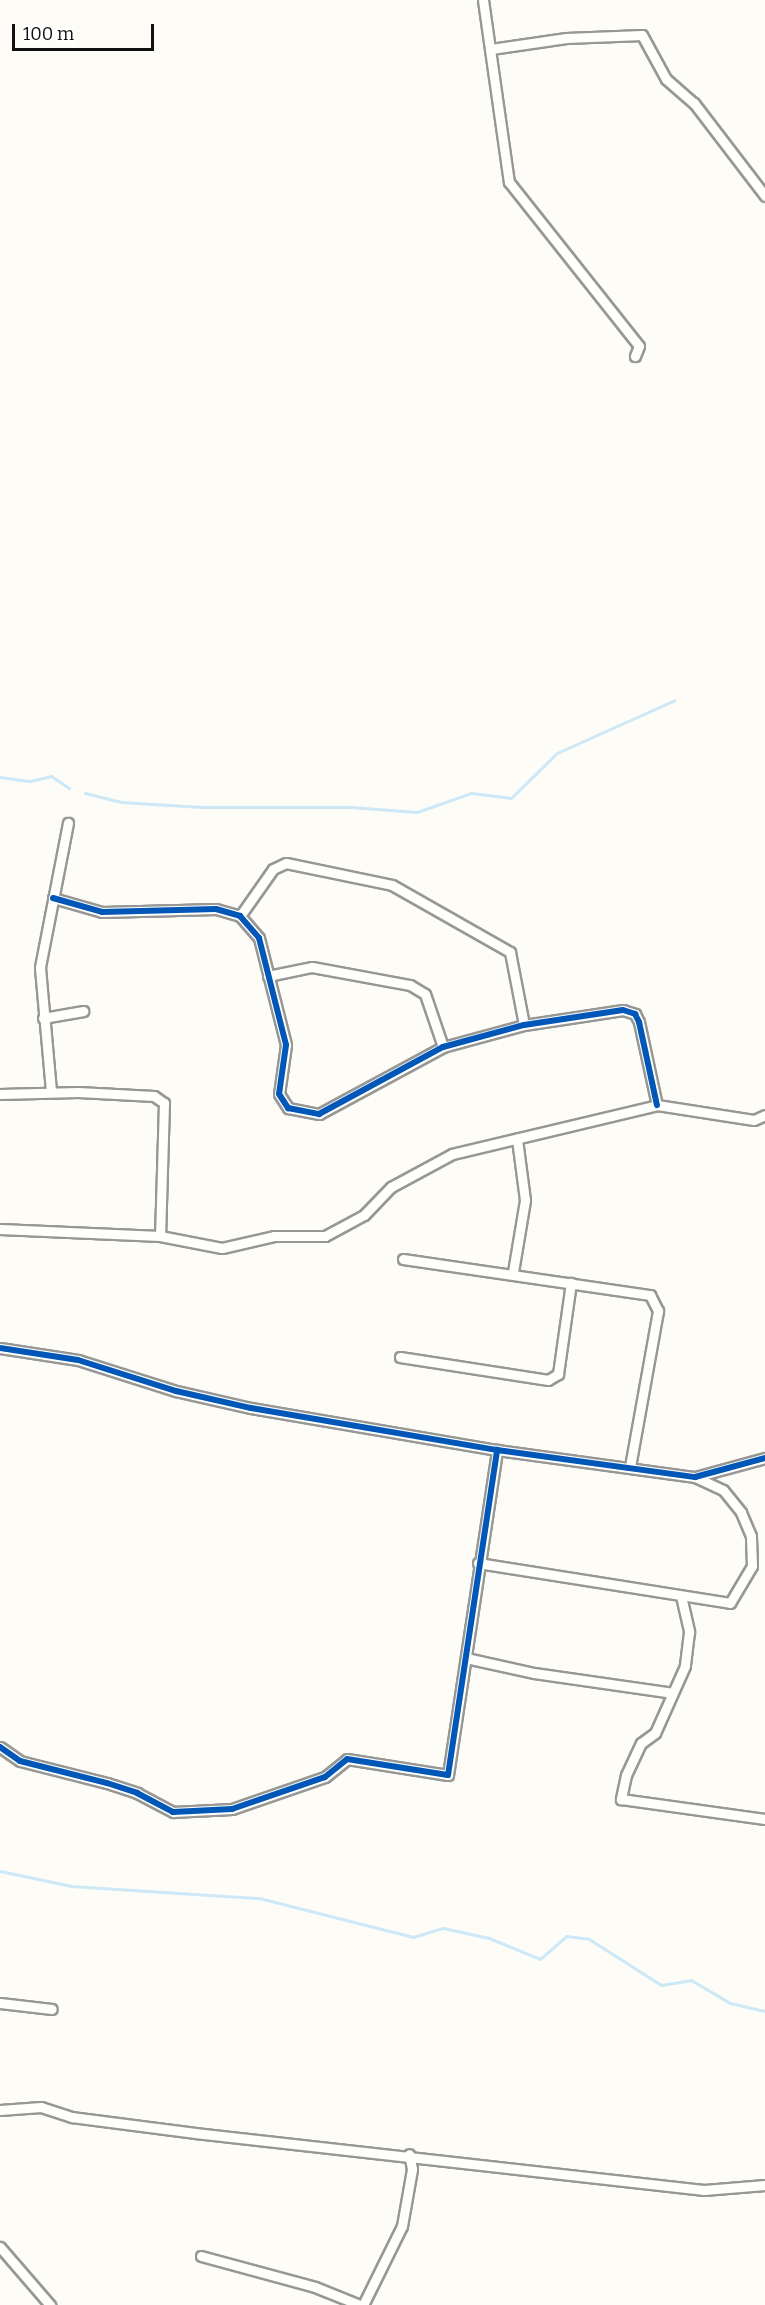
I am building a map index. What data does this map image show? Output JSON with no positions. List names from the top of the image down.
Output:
{
  "scale_bar": "100 m"
}
